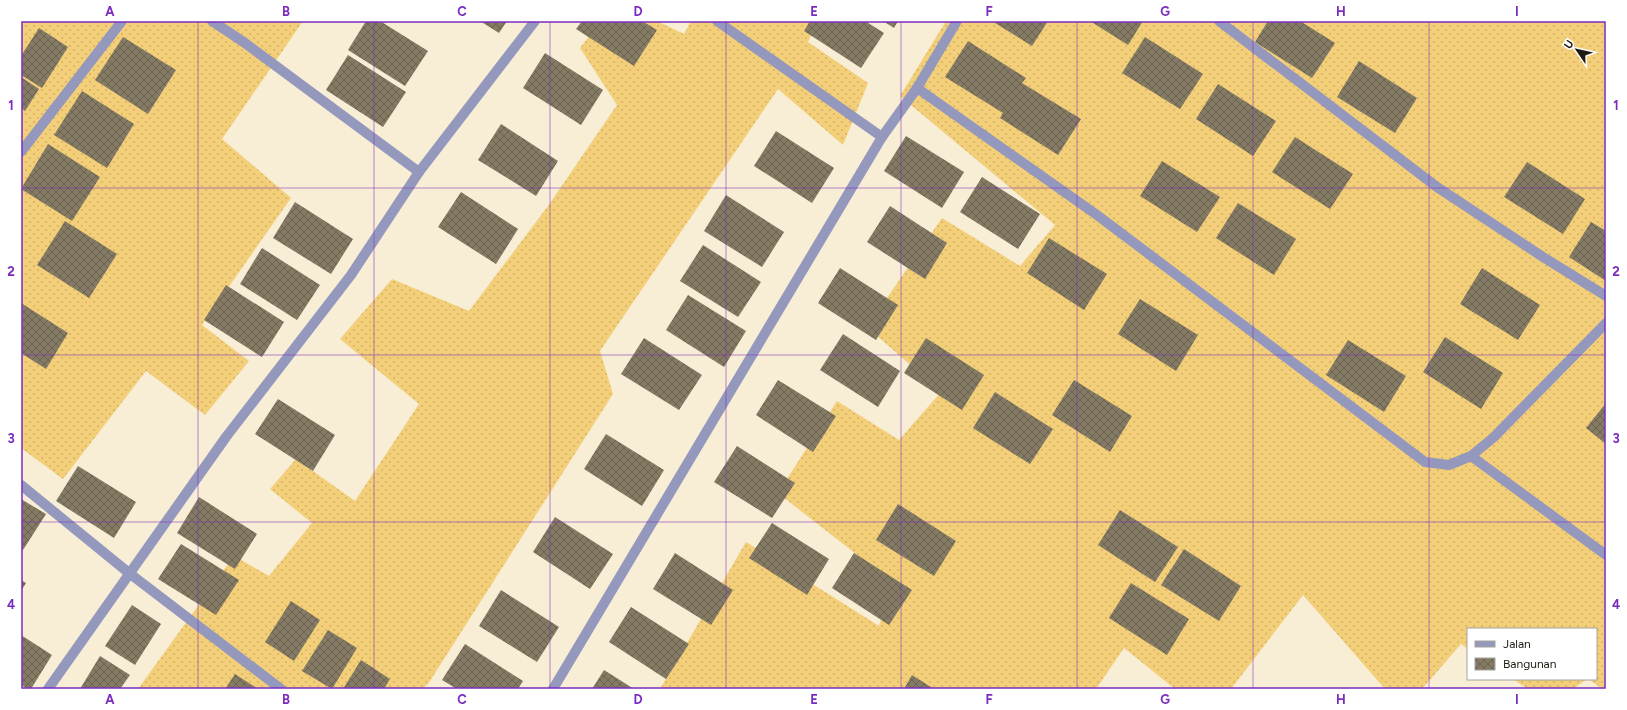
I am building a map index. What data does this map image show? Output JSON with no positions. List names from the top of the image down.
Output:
{
  "legend": ["Jalan", "Bangunan"],
  "north": "top left",
  "grid": {
    "columns": [
      "A",
      "B",
      "C",
      "D",
      "E",
      "F",
      "G",
      "H",
      "I"
    ],
    "rows": [
      "1",
      "2",
      "3",
      "4"
    ]
  }
}
